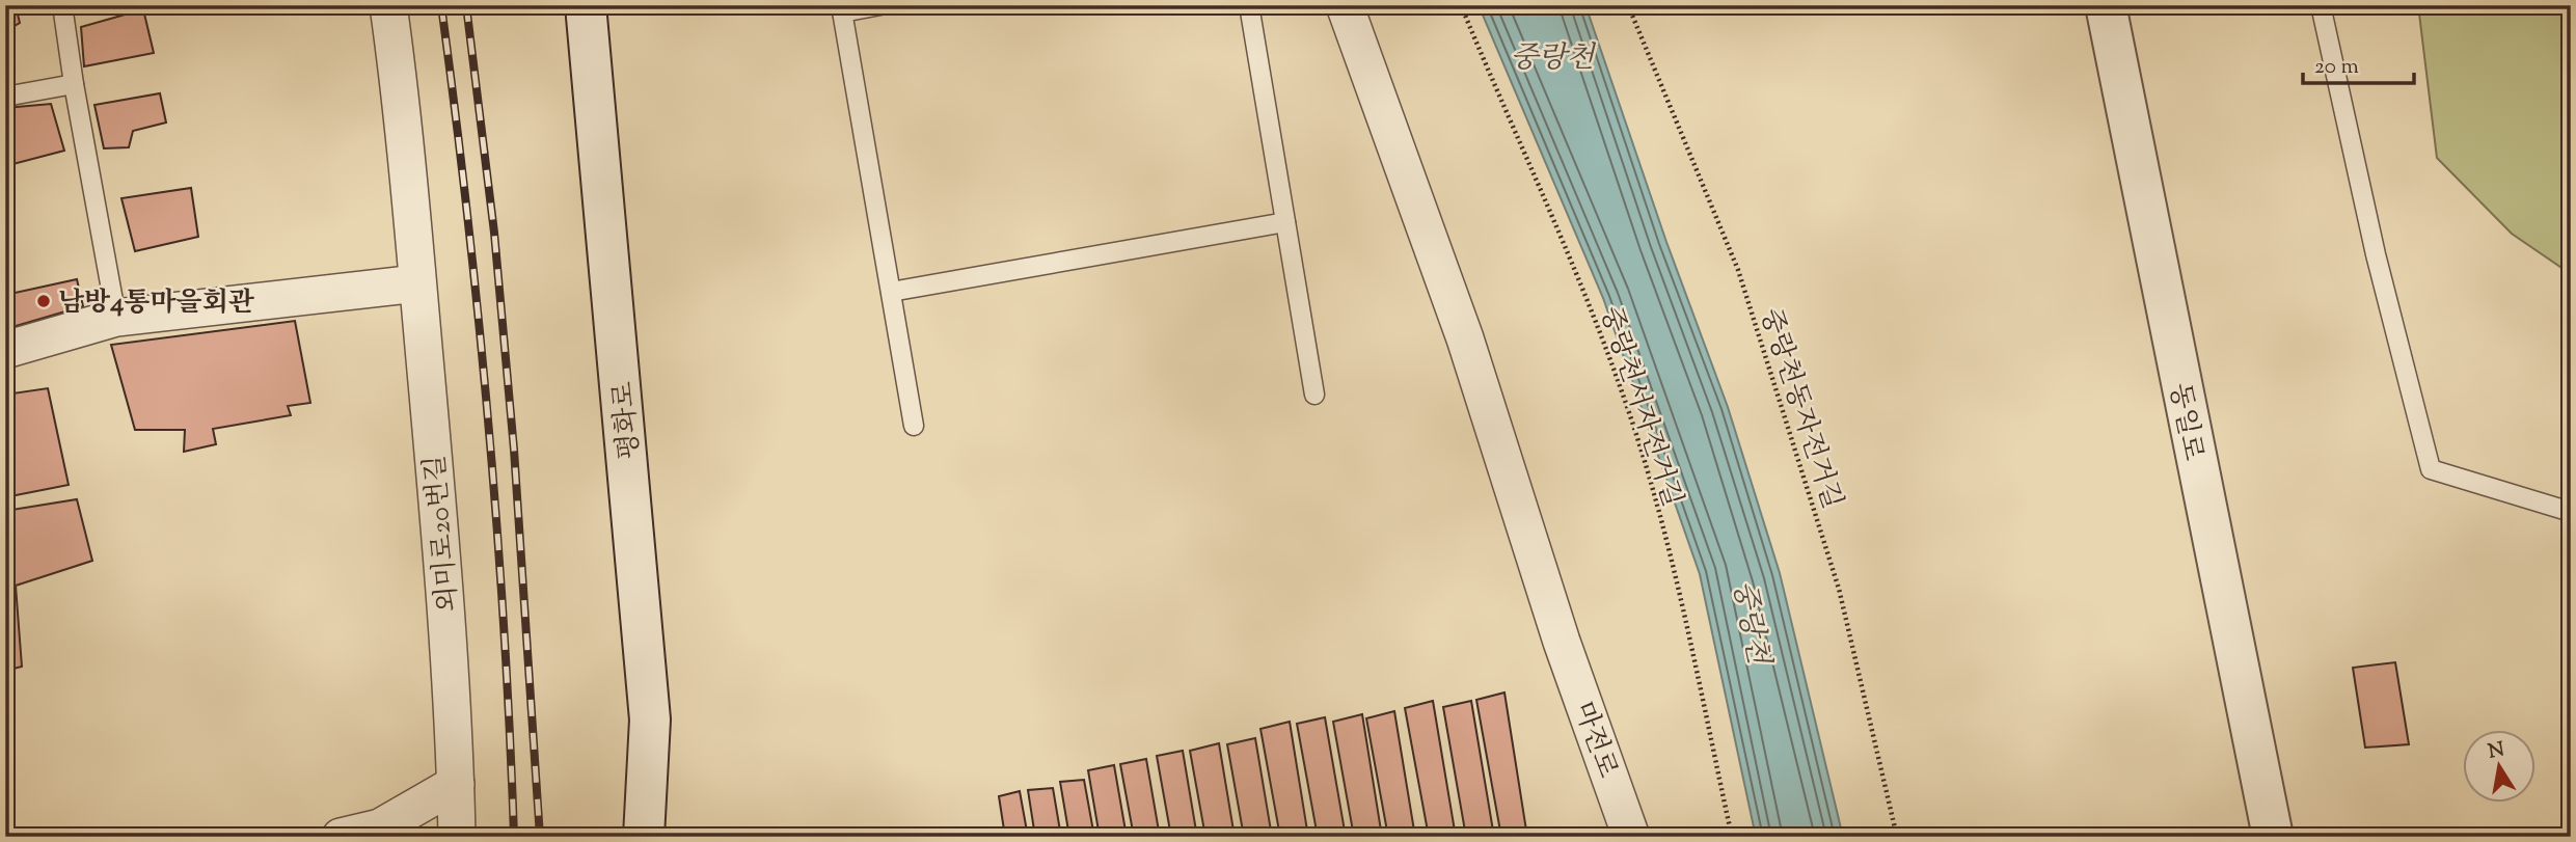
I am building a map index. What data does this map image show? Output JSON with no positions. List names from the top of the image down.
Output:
{
  "streets": {
    "main road": ["평화로", "동일로"],
    "street": ["외미로20번길", "마전로"],
    "path": ["중랑천서자전거길", "중랑천동자전거길"]
  },
  "water": ["중랑천"],
  "places": ["남방4통마을회관"],
  "scale_bar": "20 m",
  "north": "top"
}
